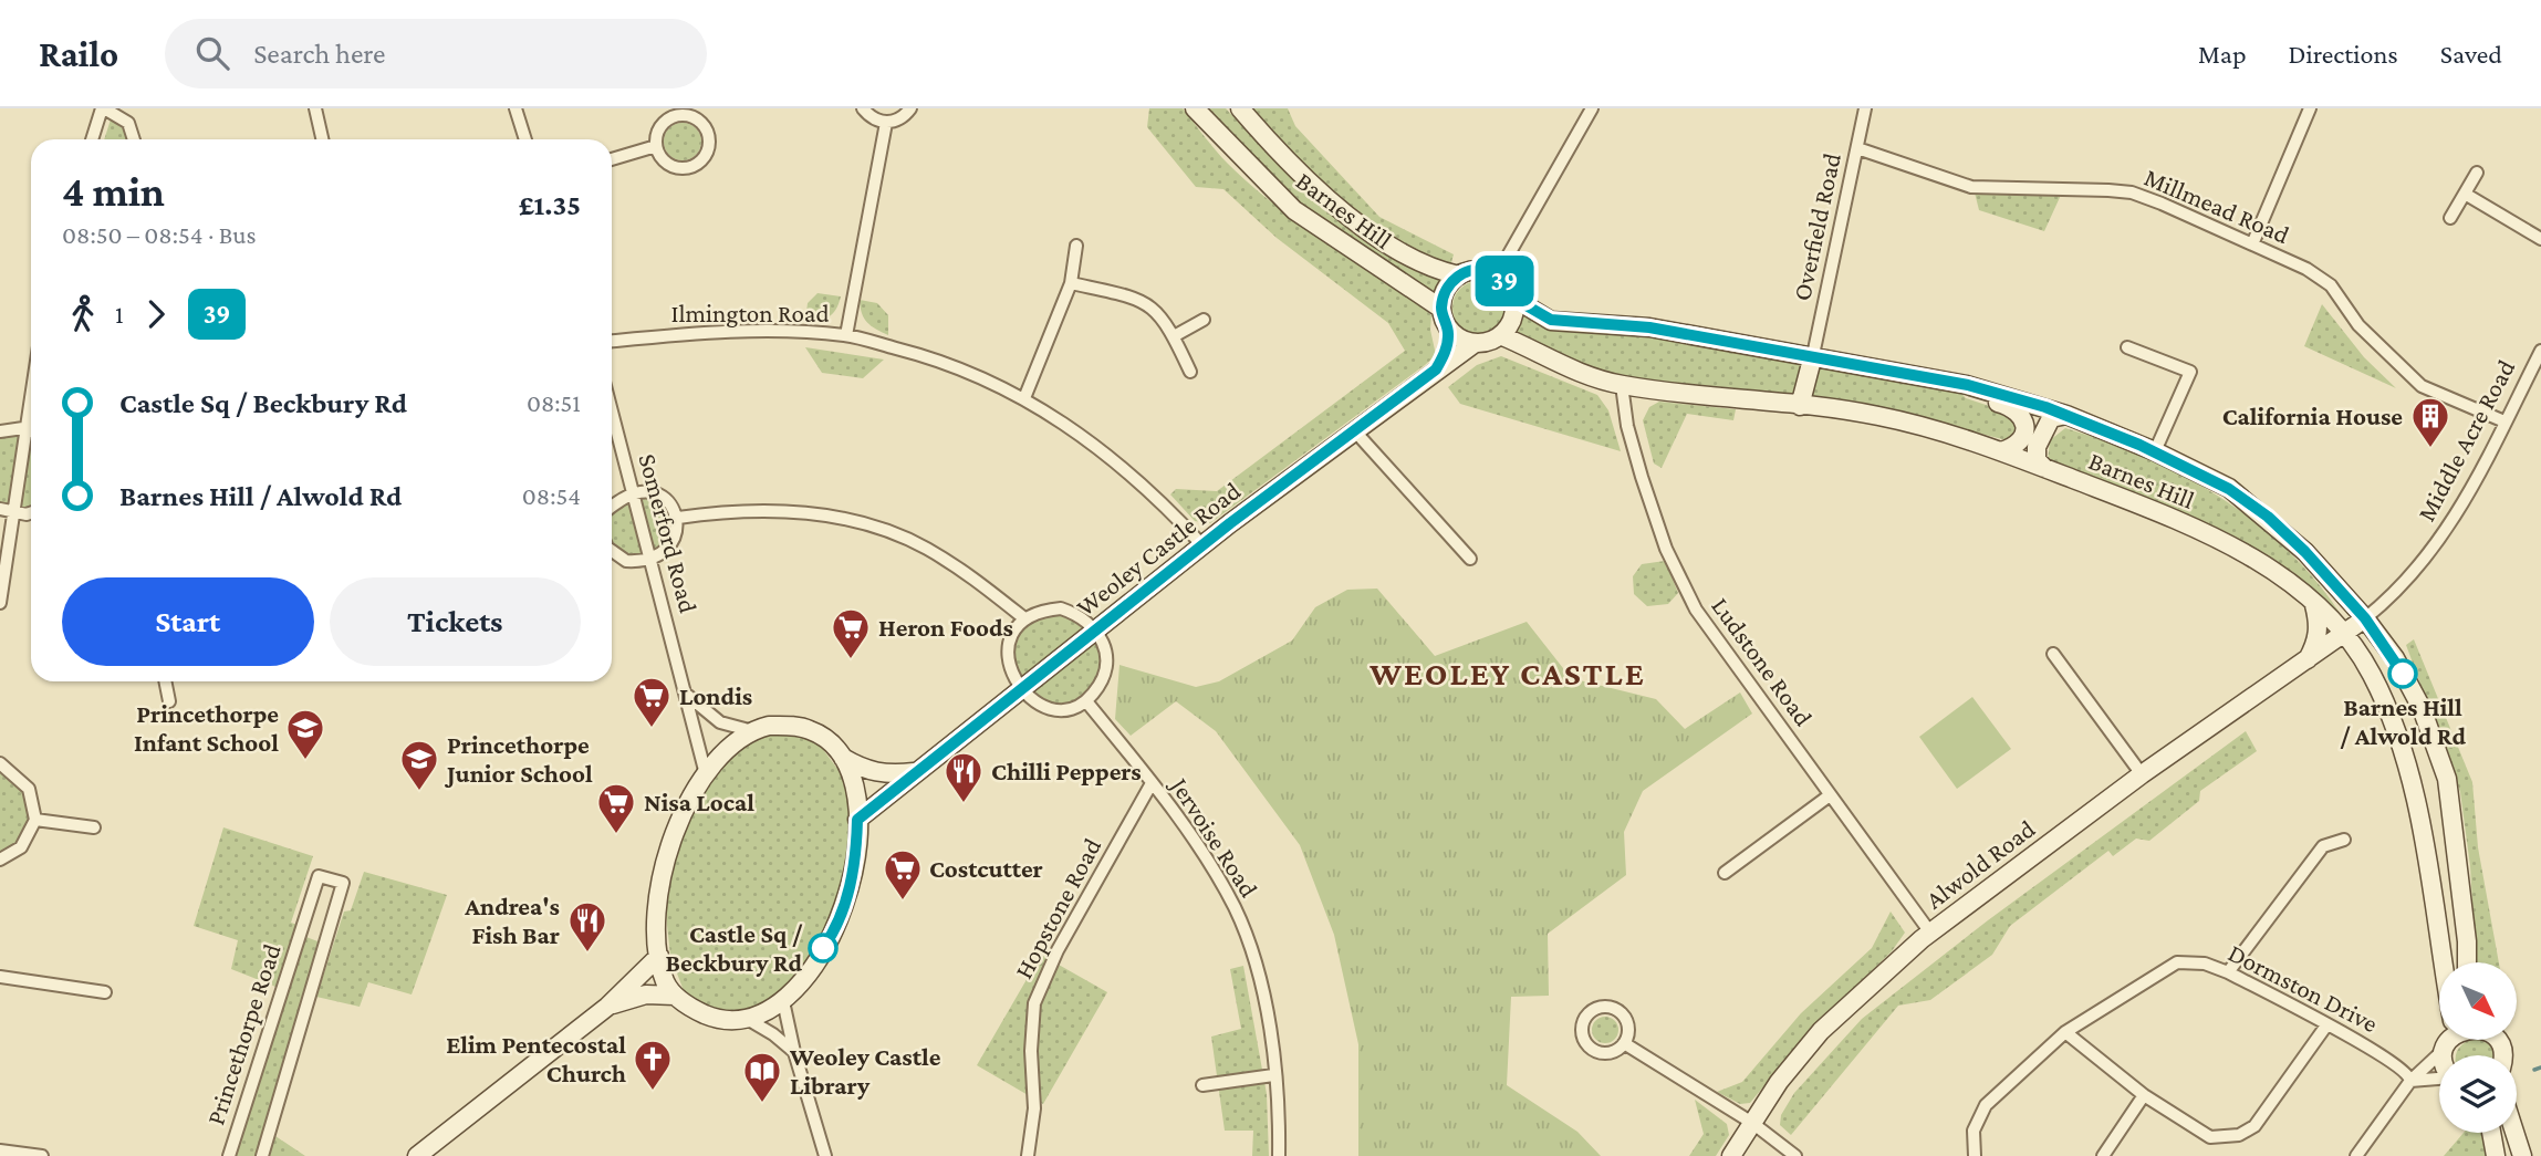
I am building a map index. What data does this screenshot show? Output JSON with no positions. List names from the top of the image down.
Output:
{
  "streets": {
    "main road": ["Barnes Hill", "Weoley Castle Road", "Alwold Road"],
    "street": [
      "Millmead Road",
      "Overfield Road",
      "Ilmington Road",
      "Middle Acre Road",
      "Somerford Road",
      "Ludstone Road",
      "Jervoise Road",
      "Hopstone Road",
      "Dormston Drive",
      "Princethorpe Road"
    ]
  },
  "crossings": [
    ["Millmead Road", "Overfield Road"],
    ["Millmead Road", "Middle Acre Road"],
    ["Barnes Hill", "Overfield Road"],
    ["Barnes Hill", "Middle Acre Road"],
    ["Barnes Hill", "Weoley Castle Road"],
    ["Barnes Hill", "Ludstone Road"],
    ["Barnes Hill", "Alwold Road"],
    ["Ilmington Road", "Weoley Castle Road"],
    ["Middle Acre Road", "Alwold Road"],
    ["Somerford Road", "Weoley Castle Road"],
    ["Ludstone Road", "Alwold Road"],
    ["Jervoise Road", "Hopstone Road"]
  ],
  "districts": ["WEOLEY CASTLE"],
  "places": {
    "building": ["California House"],
    "supermarket": [
      "Heron Foods",
      "Londis",
      "Nisa Local",
      "Costcutter"
    ],
    "other": ["Barnes Hill / Alwold Rd", "Castle Sq / Beckbury Rd"],
    "school or university": ["Princethorpe Infant School", "Princethorpe Junior School"],
    "restaurant": ["Chilli Peppers", "Andrea's Fish Bar"],
    "church": ["Elim Pentecostal Church"],
    "library": ["Weoley Castle Library"]
  },
  "lines": ["bus line 39"],
  "north": "bottom right",
  "page": {
    "header": "Railo",
    "search": "Search here",
    "nav": ["Map", "Directions", "Saved"],
    "on_map": "39",
    "heading": ["4 min", "08:50 – 08:54 · Bus", "£1.35"],
    "legs": ["1", "39"],
    "list": [
      {
        "name": "Castle Sq / Beckbury Rd",
        "value": "08:51"
      },
      {
        "name": "Barnes Hill / Alwold Rd",
        "value": "08:54"
      }
    ],
    "buttons": ["Start", "Tickets"]
  }
}
